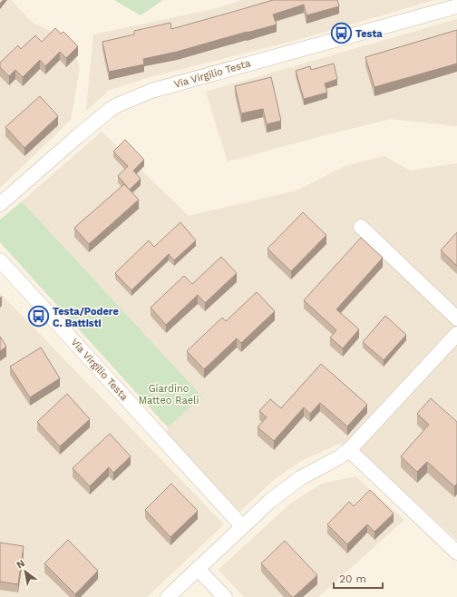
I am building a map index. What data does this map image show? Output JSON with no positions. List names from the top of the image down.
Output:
{
  "streets": {
    "street": ["Via Virgilio Testa"]
  },
  "parks": ["Giardino Matteo Raeli"],
  "places": {
    "bus stop": ["Testa", "Testa/Podere C. Battisti"]
  },
  "scale_bar": "20 m",
  "north": "top left"
}
